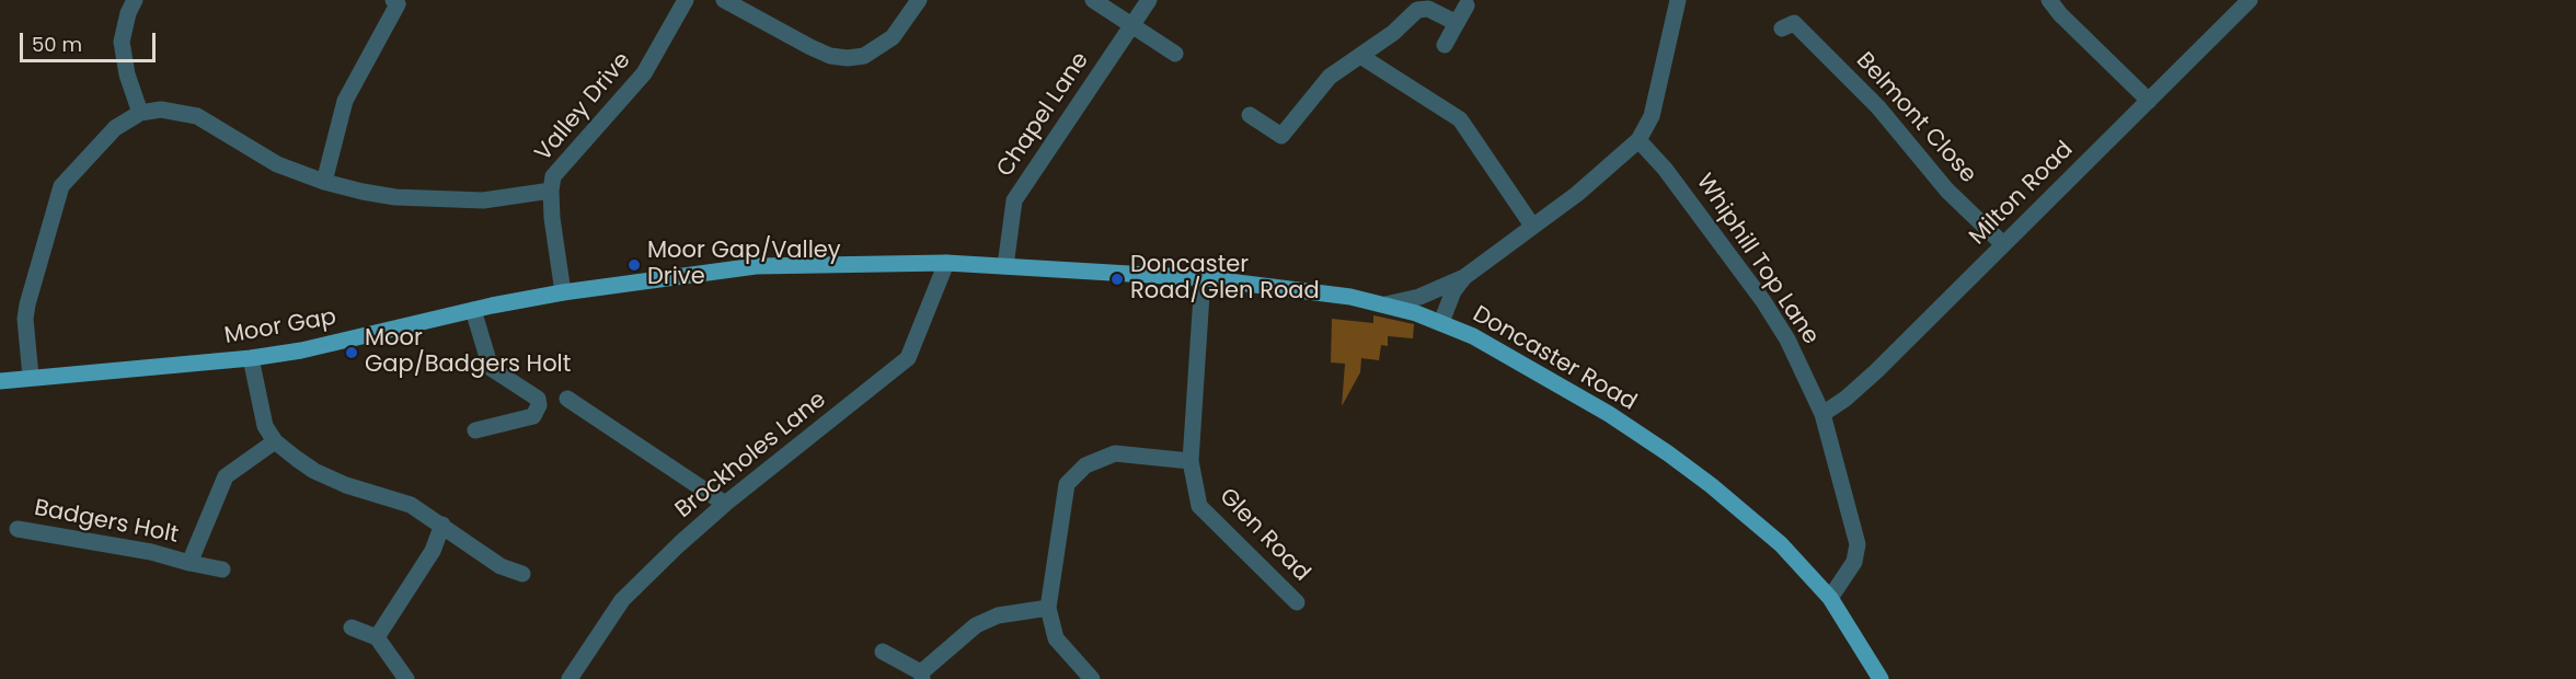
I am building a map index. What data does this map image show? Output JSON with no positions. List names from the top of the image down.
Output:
{
  "streets": {
    "main road": ["Moor Gap", "Doncaster Road"],
    "street": [
      "Valley Drive",
      "Chapel Lane",
      "Belmont Close",
      "Milton Road",
      "Whiphill Top Lane",
      "Brockholes Lane",
      "Badgers Holt",
      "Glen Road"
    ]
  },
  "crossings": [
    ["Valley Drive", "Moor Gap"],
    ["Chapel Lane", "Doncaster Road"],
    ["Belmont Close", "Milton Road"],
    ["Milton Road", "Whiphill Top Lane"],
    ["Whiphill Top Lane", "Doncaster Road"],
    ["Moor Gap", "Doncaster Road"],
    ["Moor Gap", "Brockholes Lane"],
    ["Doncaster Road", "Brockholes Lane"],
    ["Doncaster Road", "Glen Road"]
  ],
  "places": ["Moor Gap/Valley Drive", "Doncaster Road/Glen Road", "Moor Gap/Badgers Holt"],
  "scale_bar": "50 m"
}
